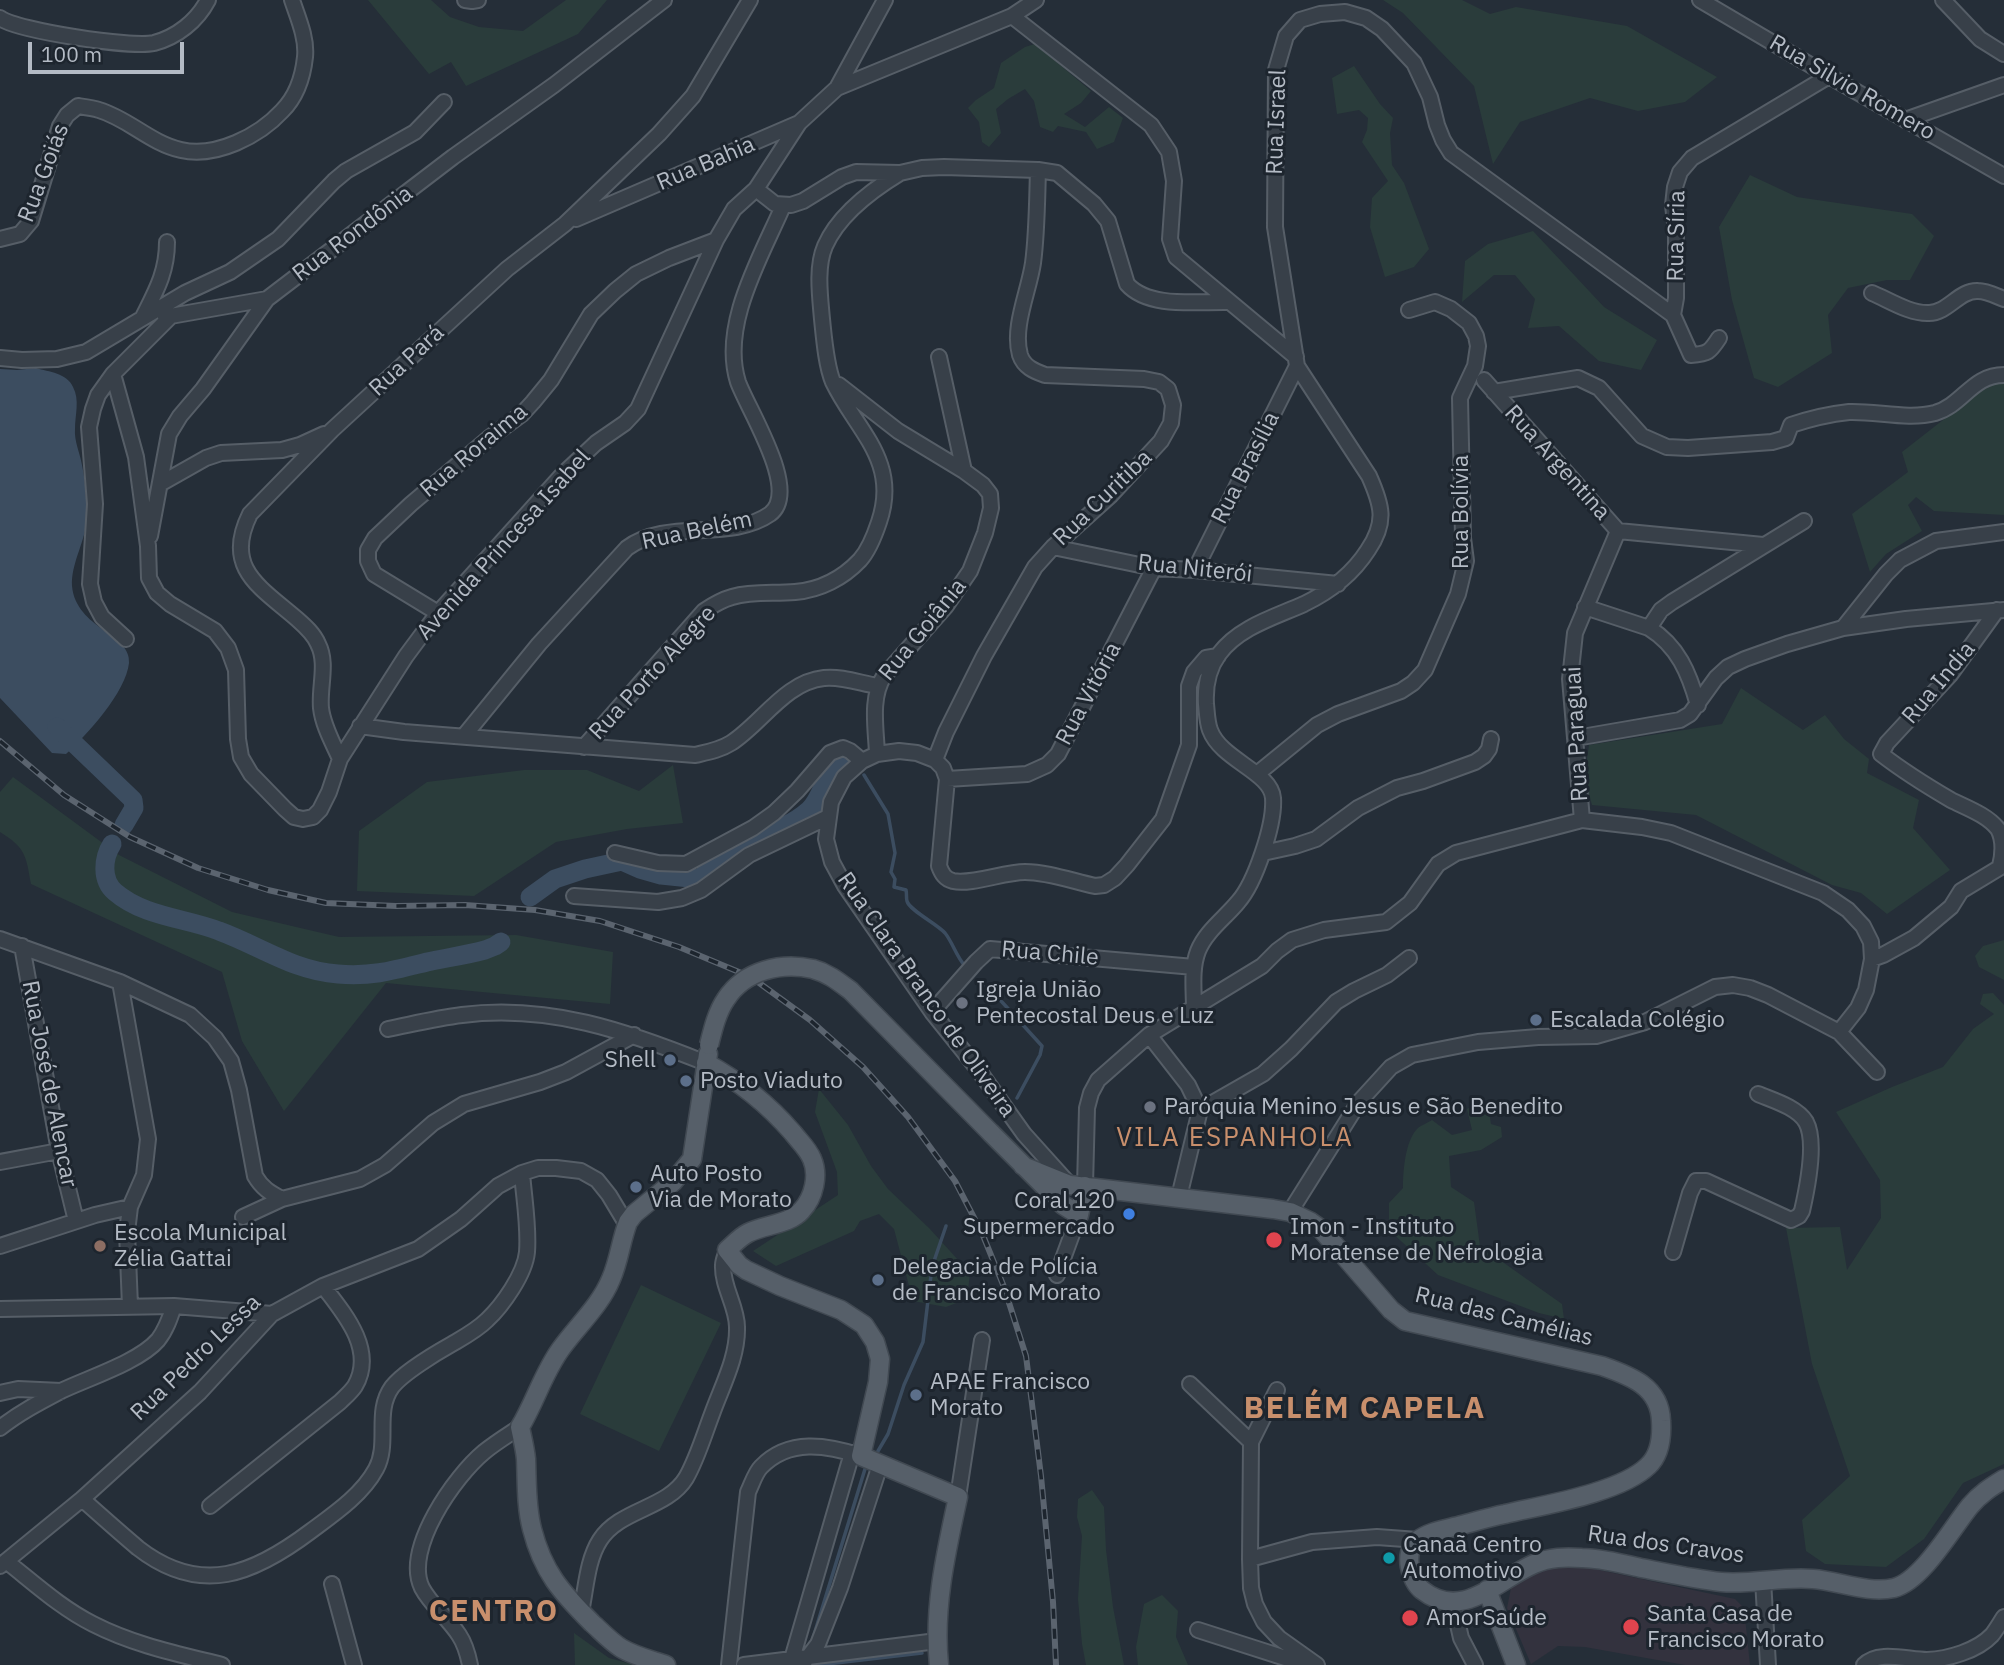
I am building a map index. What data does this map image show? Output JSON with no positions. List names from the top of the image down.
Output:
{
  "streets": {
    "main road": ["Rua das Camélias", "Rua dos Cravos"],
    "street": [
      "Rua Silvio Romero",
      "Rua Israel",
      "Rua Bahia",
      "Rua Goiás",
      "Rua Rondônia",
      "Rua Síria",
      "Rua Pará",
      "Rua Roraima",
      "Rua Argentina",
      "Rua Brasília",
      "Rua Curitiba",
      "Rua Bolívia",
      "Rua Belém",
      "Avenida Princesa Isabel",
      "Rua Niterói",
      "Rua Goiânia",
      "Rua Porto Alegre",
      "Rua India",
      "Rua Vitória",
      "Rua Paraguai",
      "Rua Chile",
      "Rua Clara Branco de Oliveira",
      "Rua José de Alencar",
      "Rua Pedro Lessa"
    ]
  },
  "crossings": [
    ["Rua Silvio Romero", "Rua Síria"],
    ["Rua Israel", "Rua Síria"],
    ["Rua Israel", "Rua Brasília"],
    ["Rua Bahia", "Rua Pará"],
    ["Rua Bahia", "Avenida Princesa Isabel"],
    ["Rua Rondônia", "Rua Pará"],
    ["Rua Rondônia", "Avenida Princesa Isabel"],
    ["Rua Pará", "Avenida Princesa Isabel"],
    ["Rua Roraima", "Avenida Princesa Isabel"],
    ["Rua Argentina", "Rua Paraguai"],
    ["Rua Brasília", "Rua Niterói"],
    ["Rua Curitiba", "Rua Niterói"],
    ["Rua Curitiba", "Rua Clara Branco de Oliveira"],
    ["Rua Niterói", "Rua Vitória"],
    ["Rua Goiânia", "Rua Porto Alegre"],
    ["Rua Goiânia", "Rua Clara Branco de Oliveira"],
    ["Rua Chile", "Rua Clara Branco de Oliveira"],
    ["Rua Clara Branco de Oliveira", "Rua das Camélias"]
  ],
  "districts": ["VILA ESPANHOLA", "BELÉM CAPELA", "CENTRO"],
  "places": [
    "Igreja União Pentecostal Deus e Luz",
    "Escalada Colégio",
    "Shell",
    "Posto Viaduto",
    "Paróquia Menino Jesus e São Benedito",
    "Auto Posto Via de Morato",
    "Coral 120 Supermercado",
    "Imon - Instituto Moratense de Nefrologia",
    "Escola Municipal Zélia Gattai",
    "Delegacia de Polícia de Francisco Morato",
    "APAE Francisco Morato",
    "Canaã Centro Automotivo",
    "AmorSaúde",
    "Santa Casa de Francisco Morato"
  ],
  "scale_bar": "100 m"
}
